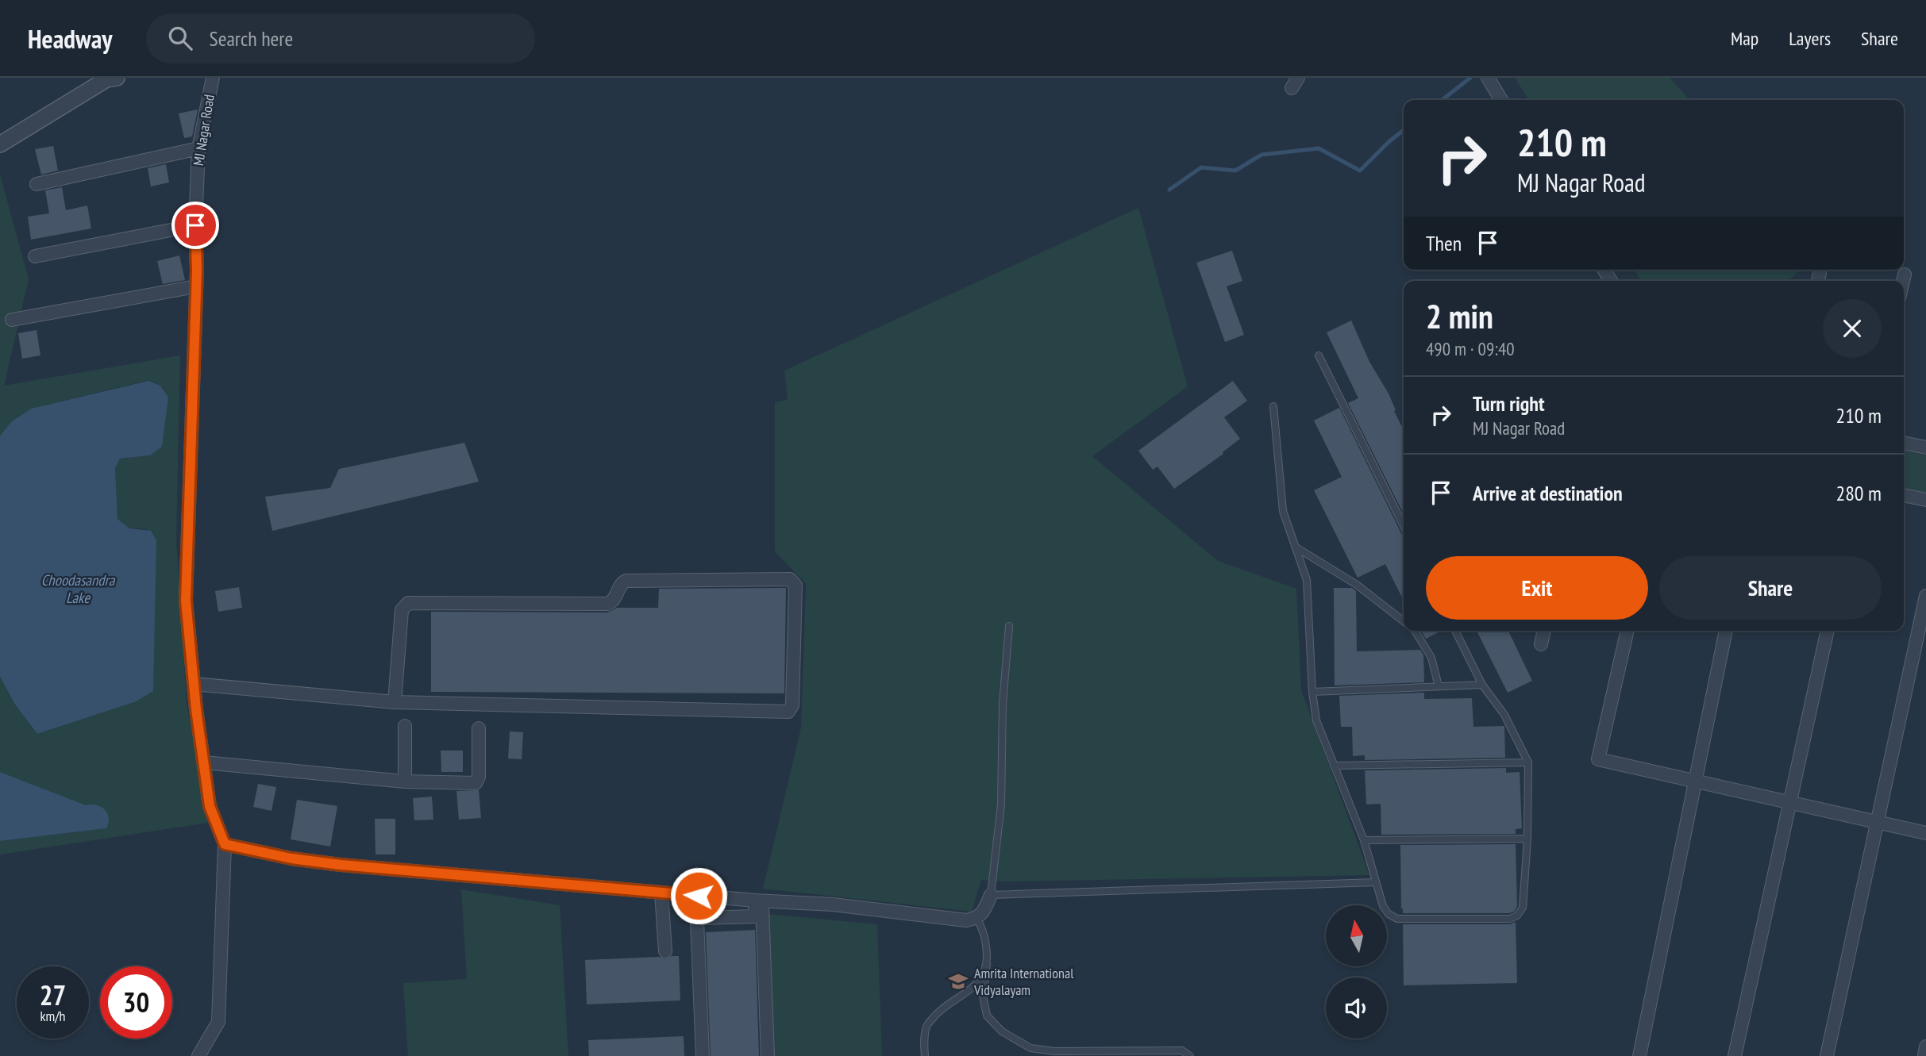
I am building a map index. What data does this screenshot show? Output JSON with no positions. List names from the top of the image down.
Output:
{
  "streets": {
    "street": ["MJ Nagar Road"]
  },
  "water": ["Choodasandra Lake"],
  "places": {
    "school or university": ["Amrita International Vidyalayam"]
  },
  "north": "top",
  "page": {
    "header": "Headway",
    "search": "Search here",
    "nav": ["Map", "Layers", "Share"],
    "turn": ["210 m", "MJ Nagar Road"],
    "then": "Then",
    "heading": ["2 min", "490 m · 09:40"],
    "list": [
      {
        "name": "Turn right",
        "note": "MJ Nagar Road",
        "value": "210 m"
      },
      {
        "name": "Arrive at destination",
        "value": "280 m"
      }
    ],
    "buttons": ["Exit", "Share"],
    "speed": "27 km/h",
    "limit": "30"
  }
}
